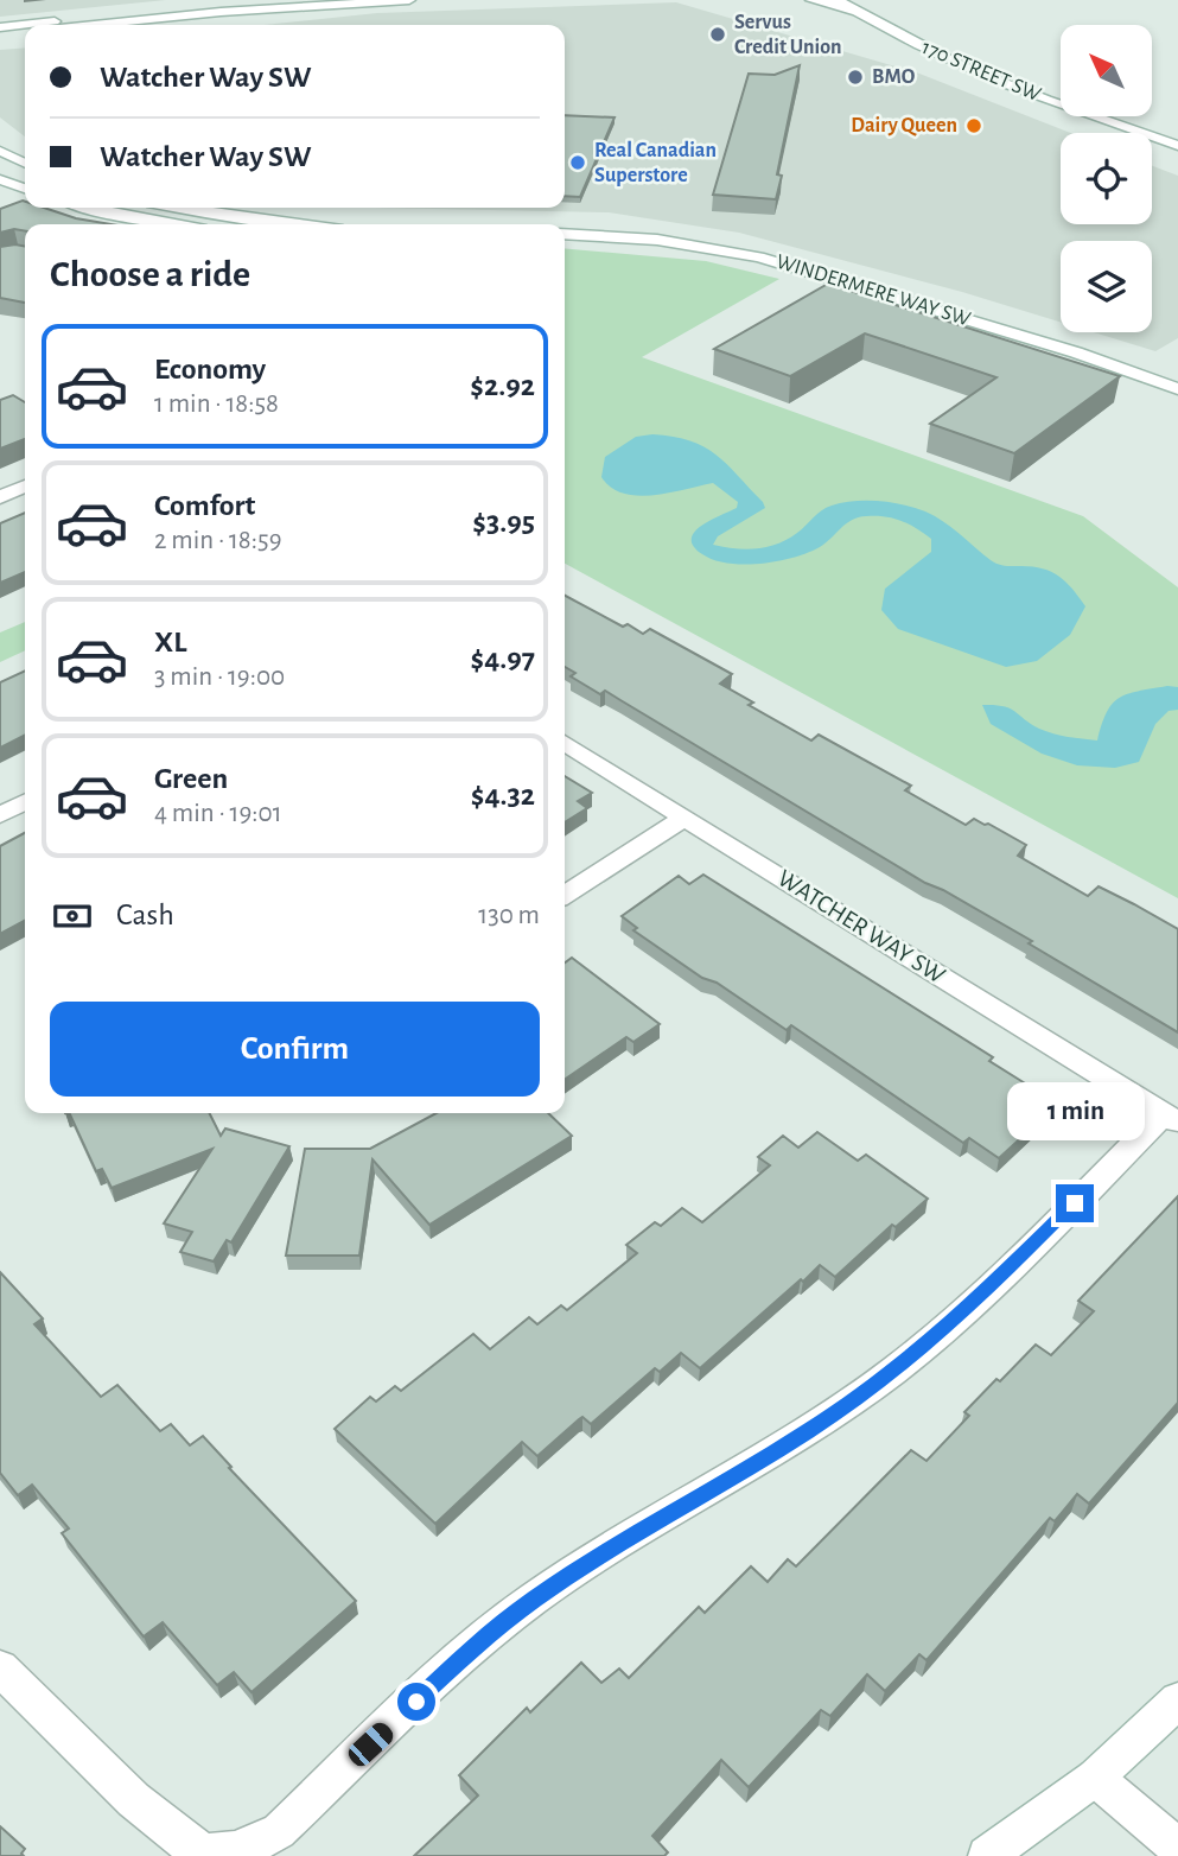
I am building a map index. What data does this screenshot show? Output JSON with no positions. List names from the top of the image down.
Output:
{
  "streets": {
    "street": ["170 STREET SW", "WINDERMERE WAY SW", "WATCHER WAY SW"]
  },
  "places": [
    "Servus Credit Union",
    "BMO",
    "Dairy Queen",
    "Real Canadian Superstore"
  ],
  "north": "top left",
  "page": {
    "banner": ["Watcher Way SW", "Watcher Way SW"],
    "heading": "Choose a ride",
    "list": [
      {
        "name": "Economy",
        "note": "1 min · 18:58",
        "value": "$2.92"
      },
      {
        "name": "Comfort",
        "note": "2 min · 18:59",
        "value": "$3.95"
      },
      {
        "name": "XL",
        "note": "3 min · 19:00",
        "value": "$4.97"
      },
      {
        "name": "Green",
        "note": "4 min · 19:01",
        "value": "$4.32"
      }
    ],
    "pay": ["Cash", "130 m"],
    "buttons": "Confirm",
    "bubble": "1 min"
  }
}
